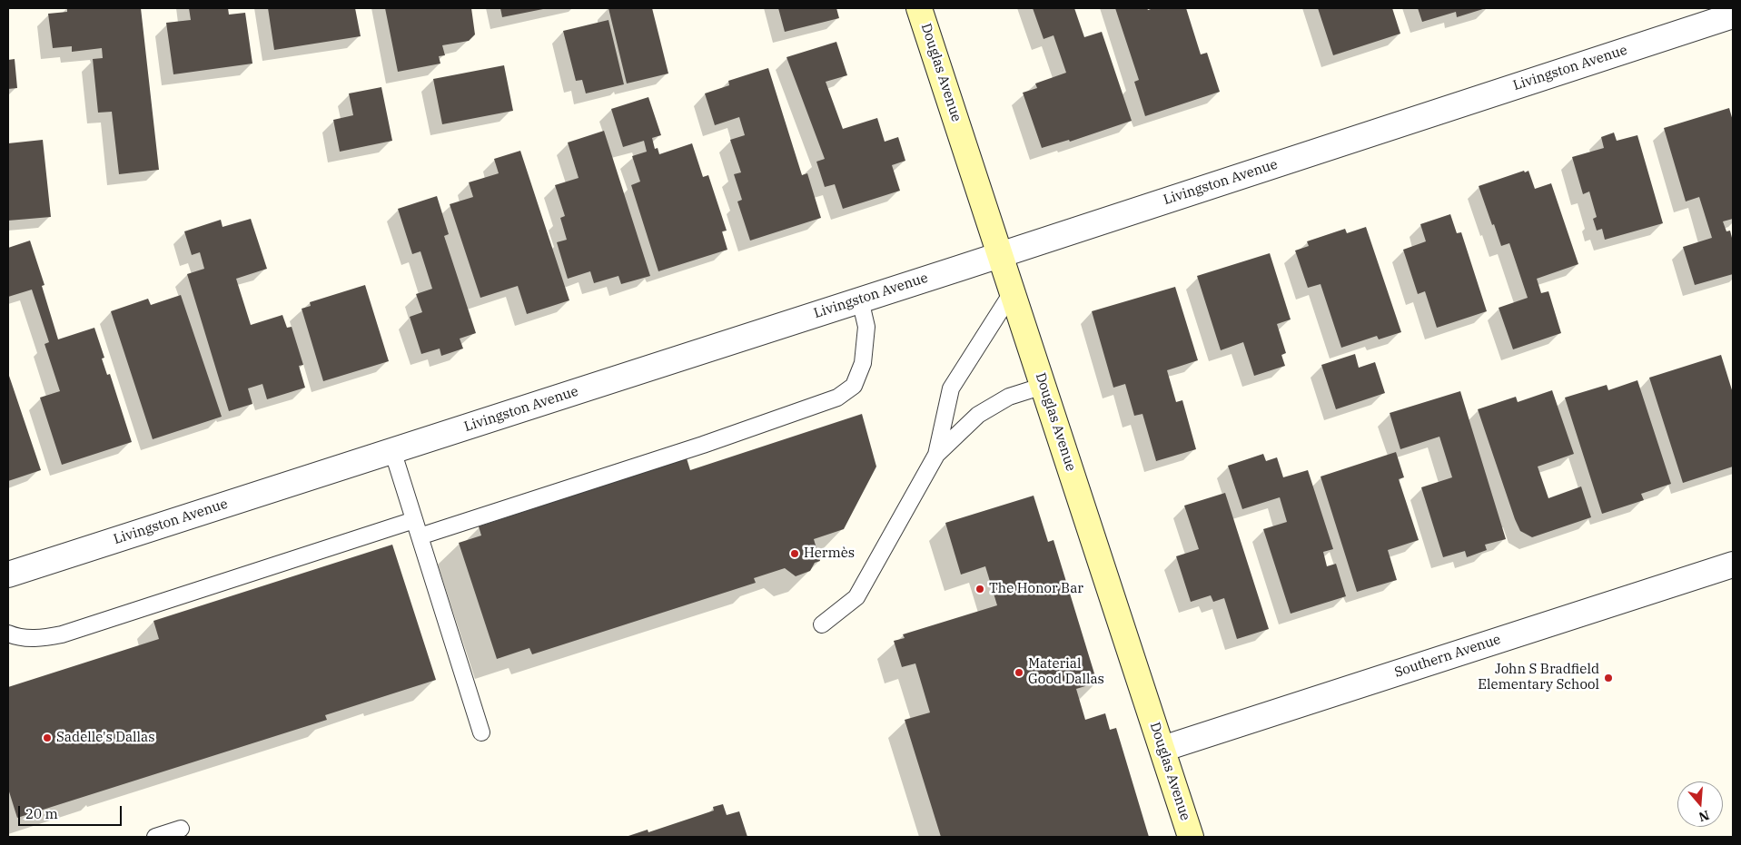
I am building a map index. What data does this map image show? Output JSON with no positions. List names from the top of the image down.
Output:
{
  "streets": {
    "street": ["Livingston Avenue", "Douglas Avenue", "Southern Avenue"]
  },
  "crossings": [
    ["Livingston Avenue", "Douglas Avenue"],
    ["Douglas Avenue", "Southern Avenue"]
  ],
  "places": [
    "Hermès",
    "The Honor Bar",
    "Material Good Dallas",
    "John S Bradfield Elementary School",
    "Sadelle's Dallas"
  ],
  "scale_bar": "20 m",
  "north": "bottom"
}
